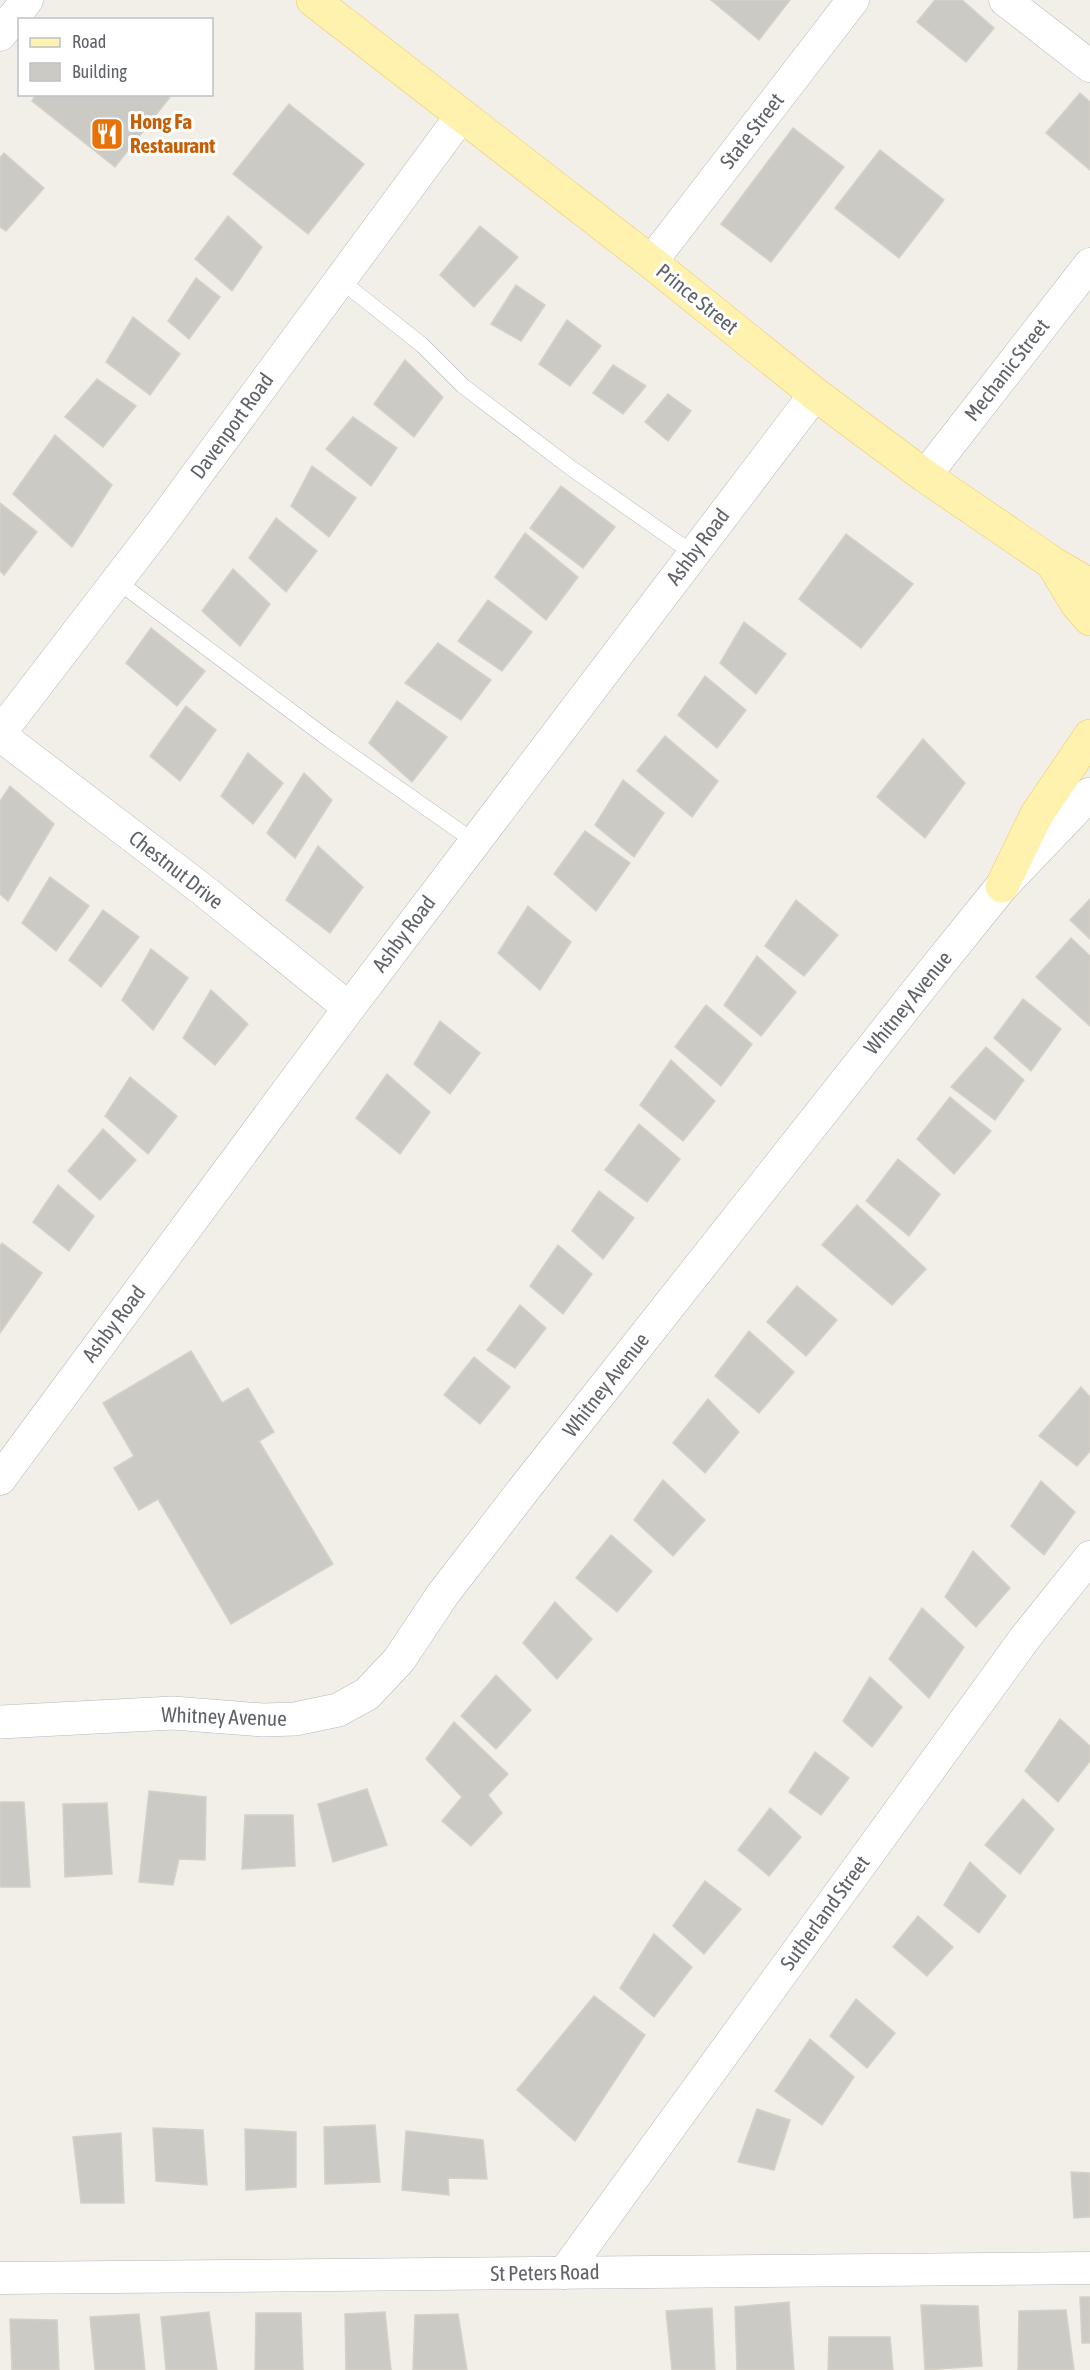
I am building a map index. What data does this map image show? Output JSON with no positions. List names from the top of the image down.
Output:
{
  "streets": {
    "main road": ["Prince Street"],
    "street": [
      "State Street",
      "Mechanic Street",
      "Davenport Road",
      "Ashby Road",
      "Chestnut Drive",
      "Whitney Avenue",
      "Sutherland Street",
      "St Peters Road"
    ]
  },
  "crossings": [
    ["State Street", "Prince Street"],
    ["Prince Street", "Mechanic Street"],
    ["Prince Street", "Davenport Road"],
    ["Prince Street", "Ashby Road"],
    ["Davenport Road", "Chestnut Drive"],
    ["Ashby Road", "Chestnut Drive"],
    ["Sutherland Street", "St Peters Road"]
  ],
  "places": {
    "restaurant": ["Hong Fa Restaurant"]
  },
  "legend": ["Road", "Building"]
}
